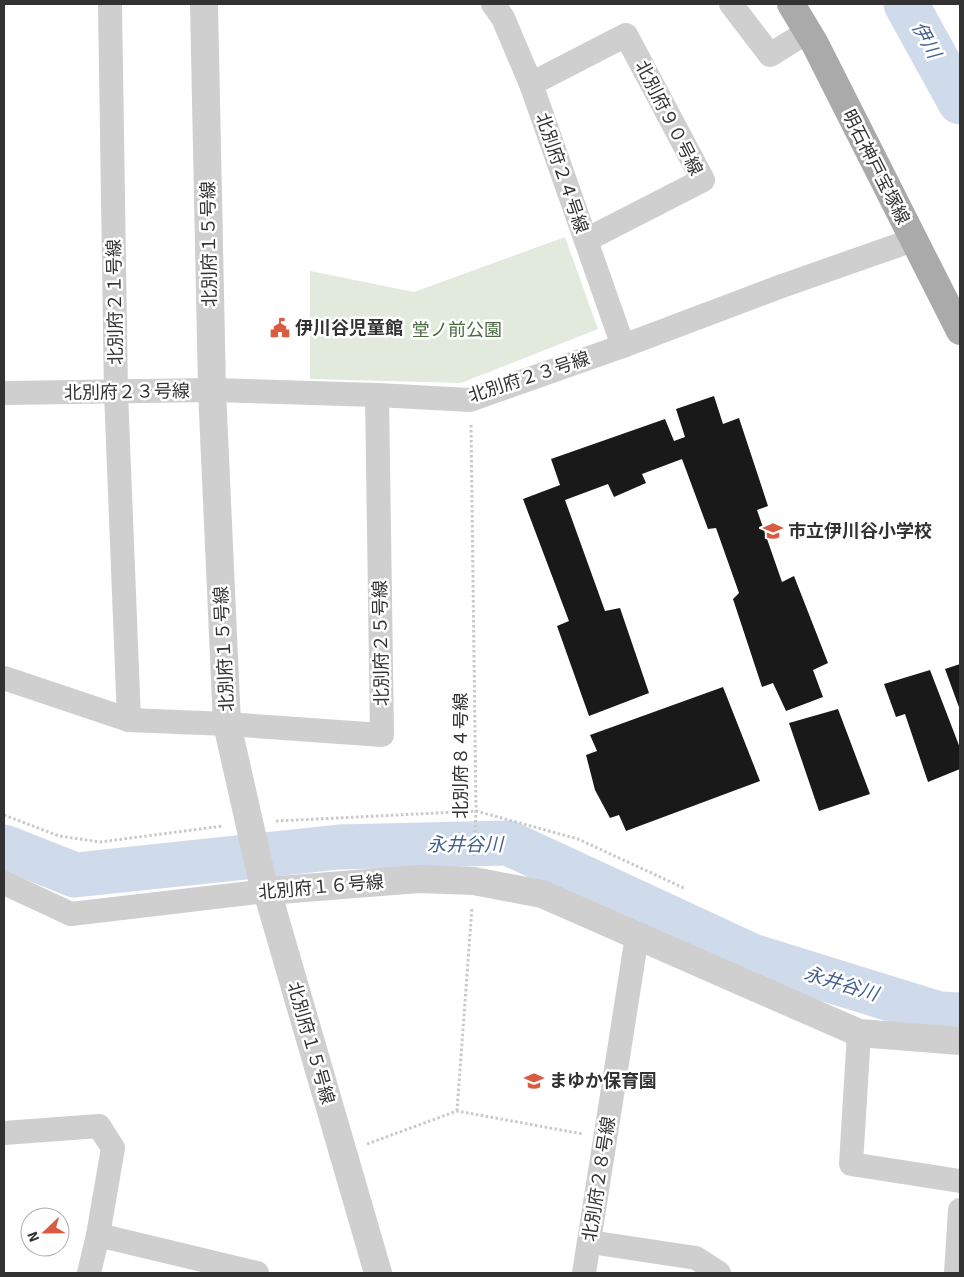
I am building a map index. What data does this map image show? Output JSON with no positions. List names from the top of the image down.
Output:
{
  "streets": {
    "main road": ["明石神戸宝塚線"],
    "street": [
      "北別府９０号線",
      "北別府２４号線",
      "北別府１５号線",
      "北別府２１号線",
      "北別府２３号線",
      "北別府２５号線",
      "北別府１６号線",
      "北別府２８号線"
    ],
    "path": ["北別府８４号線"]
  },
  "crossings": [
    ["北別府９０号線", "北別府２４号線"],
    ["明石神戸宝塚線", "北別府２３号線"],
    ["北別府２４号線", "北別府２３号線"],
    ["北別府１５号線", "北別府２３号線"],
    ["北別府１５号線", "北別府２５号線"],
    ["北別府１５号線", "北別府１６号線"],
    ["北別府２１号線", "北別府２３号線"],
    ["北別府２３号線", "北別府２５号線"],
    ["北別府２３号線", "北別府８４号線"],
    ["北別府８４号線", "北別府１６号線"],
    ["北別府１６号線", "北別府２８号線"]
  ],
  "water": ["伊川", "永井谷川"],
  "parks": ["堂ノ前公園"],
  "places": {
    "public building": ["伊川谷児童館"],
    "school or university": ["市立伊川谷小学校", "まゆか保育園"]
  },
  "north": "left"
}
